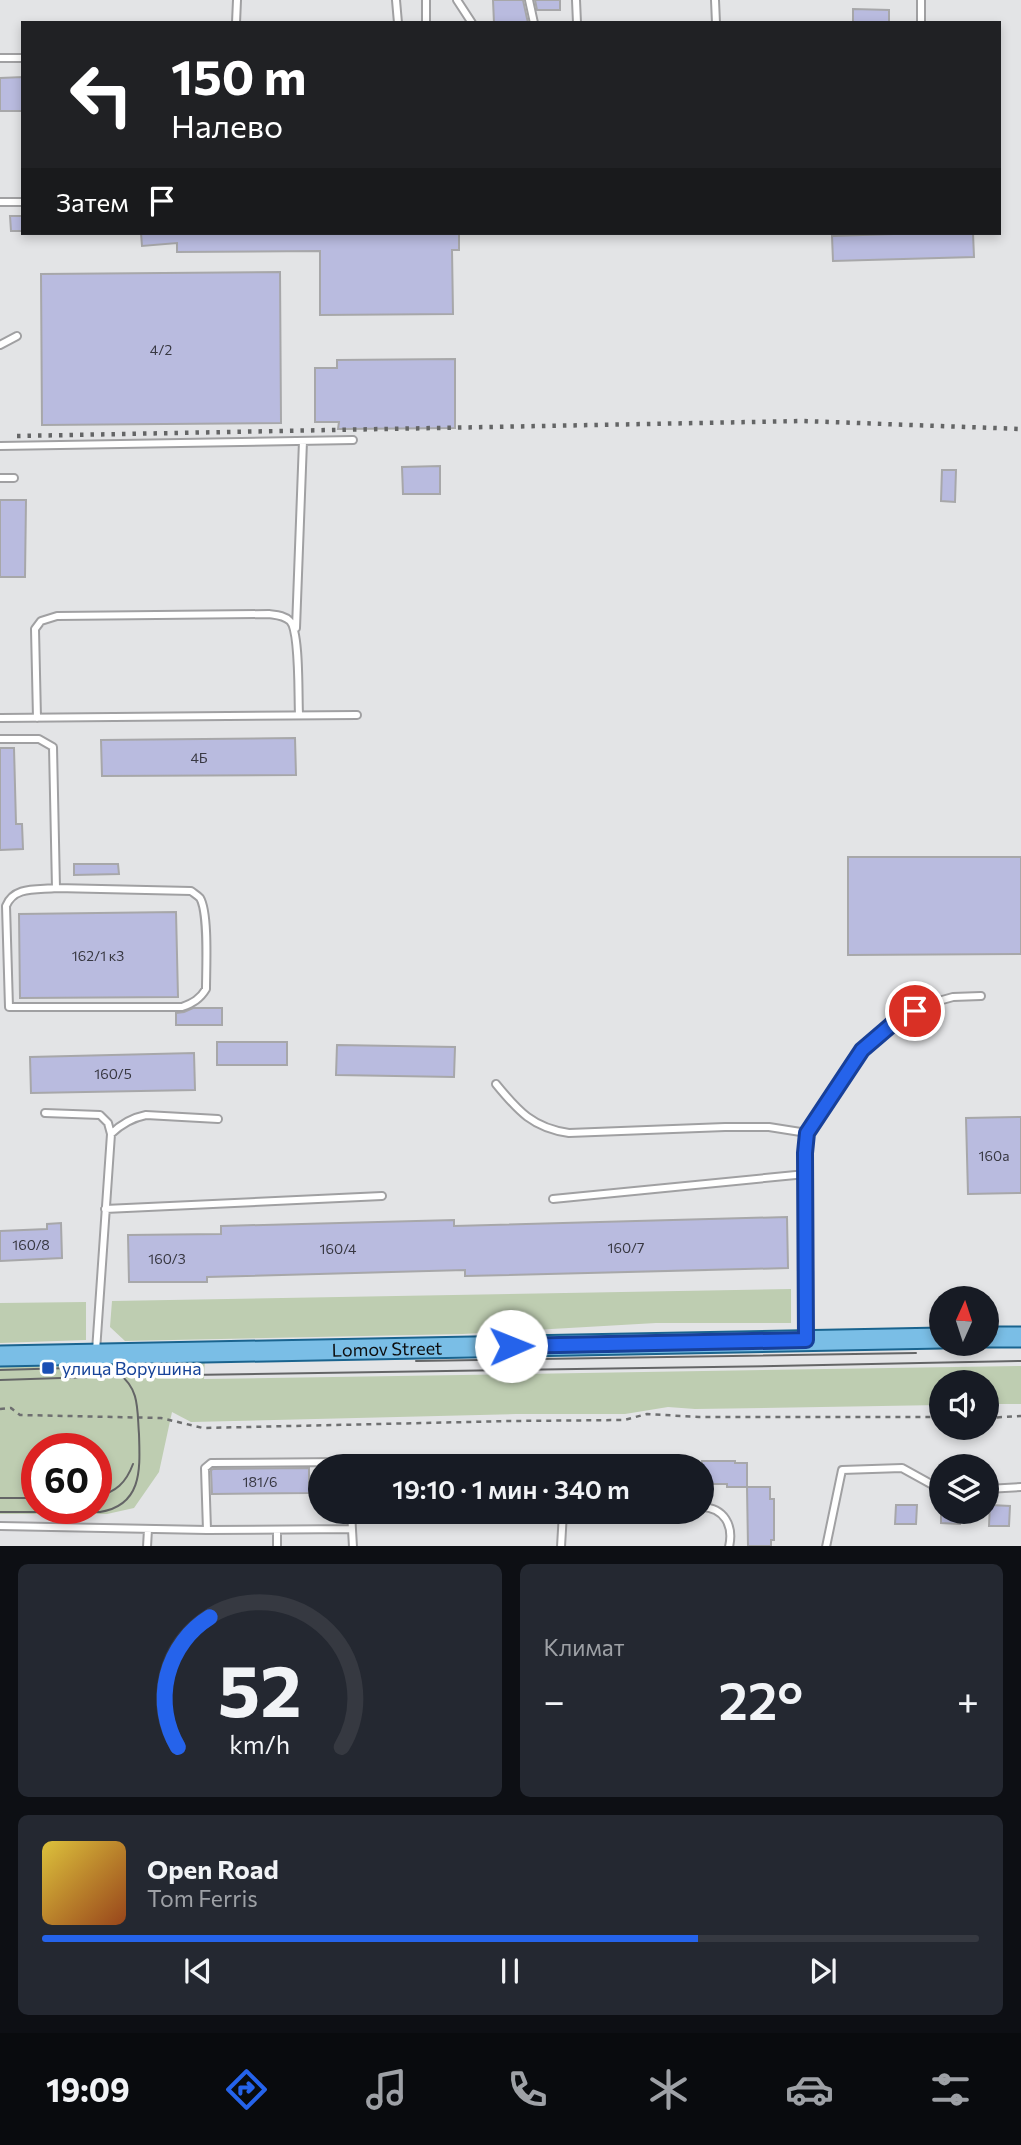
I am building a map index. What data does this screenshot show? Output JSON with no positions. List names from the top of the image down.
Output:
{
  "streets": {
    "main road": ["Lomov Street"]
  },
  "places": {
    "transit": ["улица Ворушина"]
  },
  "house_numbers": [
    "4/2",
    "4Б",
    "162/1 к3",
    "160/5",
    "160а",
    "160/8",
    "160/7",
    "160/4",
    "160/3",
    "181/6"
  ],
  "north": "top",
  "page": {
    "turn": ["150 m", "Налево"],
    "then": "Затем",
    "limit": "60",
    "trip": "19:10 · 1 мин · 340 m",
    "tile": "Климат",
    "heat": ["−", "22°", "+"],
    "song": ["Open Road", "Tom Ferris"],
    "tabs": "19:09",
    "gauge": ["52", "km/h"]
  }
}
